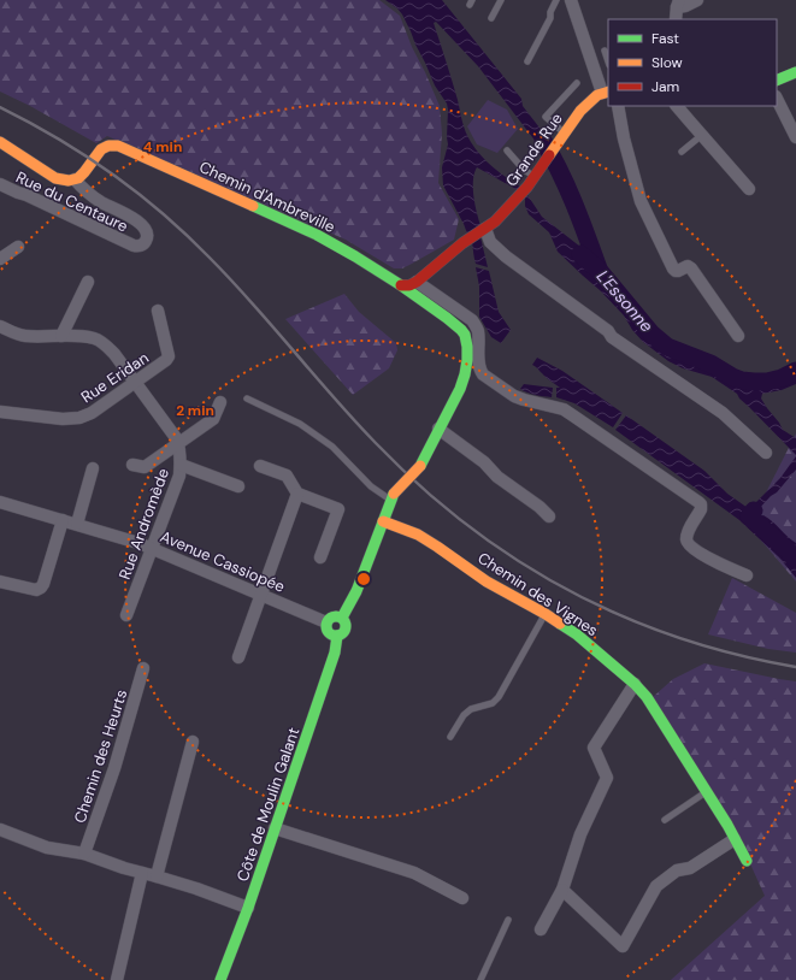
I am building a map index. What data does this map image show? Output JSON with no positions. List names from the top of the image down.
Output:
{
  "streets": {
    "street": [
      "Grande Rue",
      "Chemin d'Ambreville",
      "Rue du Centaure",
      "Rue Eridan",
      "Rue Andromède",
      "Avenue Cassiopée",
      "Chemin des Vignes",
      "Chemin des Heurts",
      "Côte de Moulin Galant"
    ]
  },
  "crossings": [
    ["Chemin d'Ambreville", "Rue du Centaure"],
    ["Chemin d'Ambreville", "Côte de Moulin Galant"],
    ["Rue Eridan", "Rue Andromède"],
    ["Rue Andromède", "Avenue Cassiopée"],
    ["Avenue Cassiopée", "Côte de Moulin Galant"],
    ["Chemin des Vignes", "Côte de Moulin Galant"]
  ],
  "water": ["L'Essonne"],
  "legend": ["Fast", "Slow", "Jam"],
  "rings": ["4 min", "2 min"]
}
